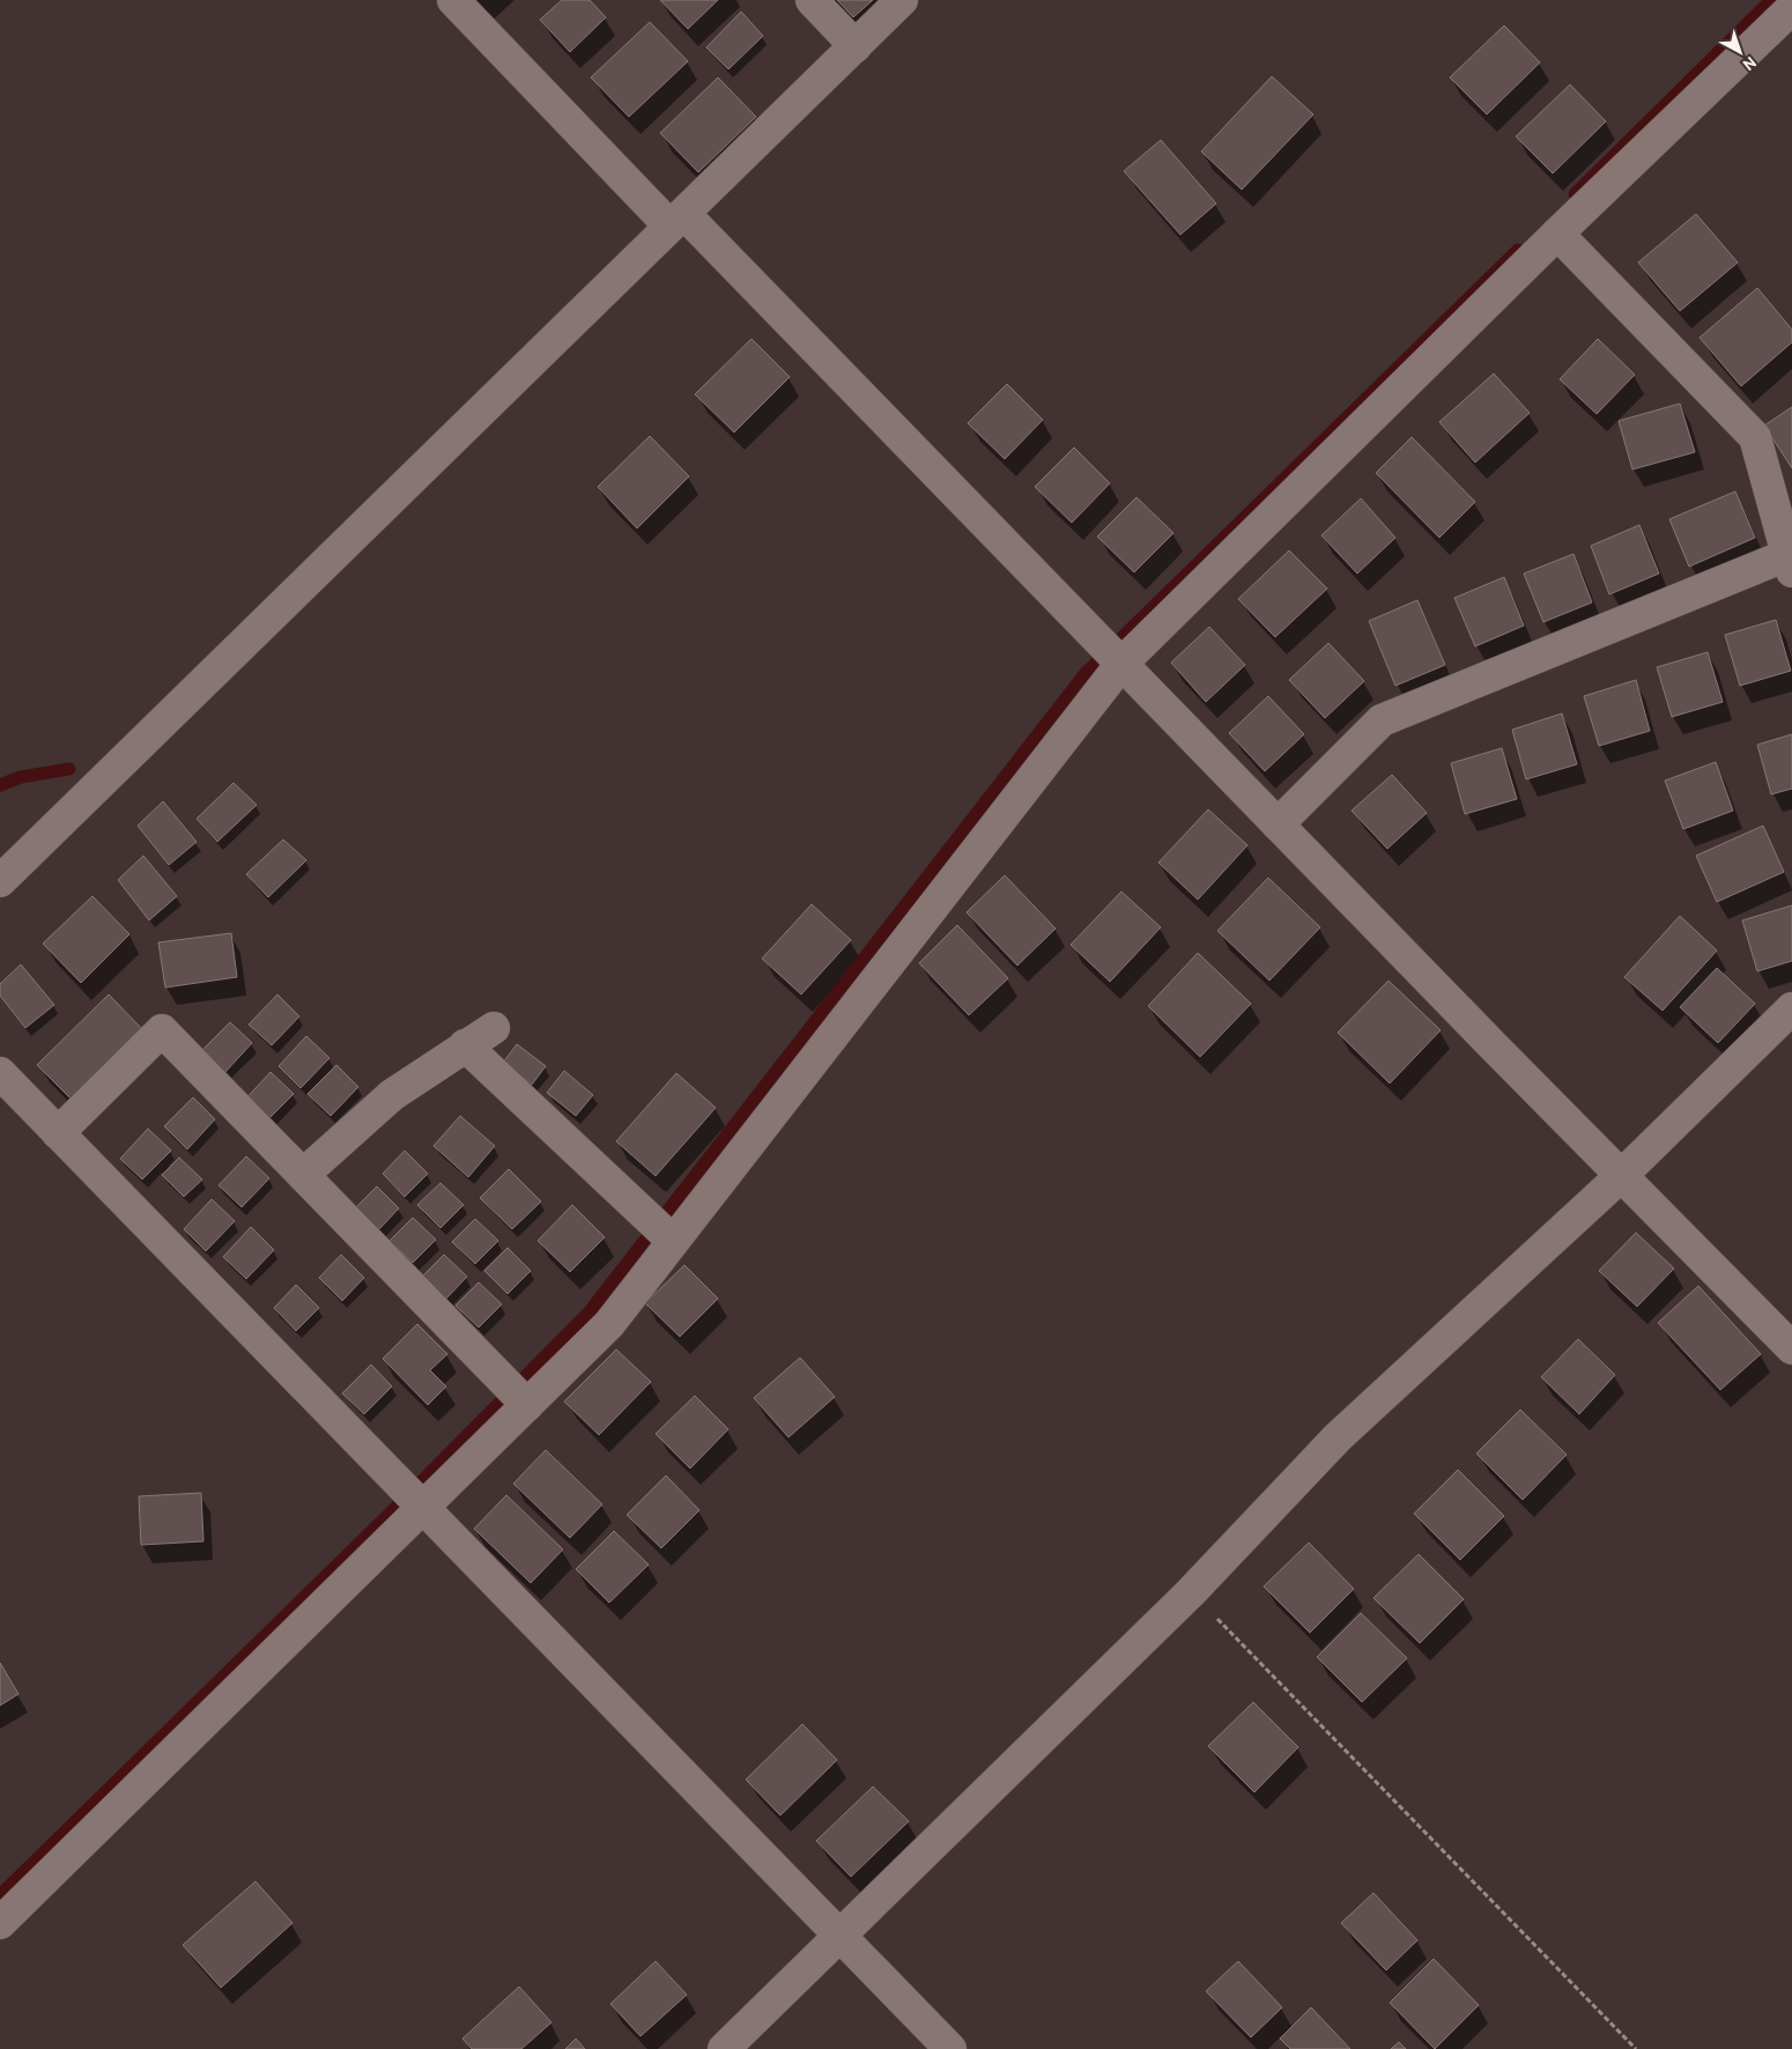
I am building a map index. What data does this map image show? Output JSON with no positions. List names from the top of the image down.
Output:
{
  "north": "bottom right"
}
